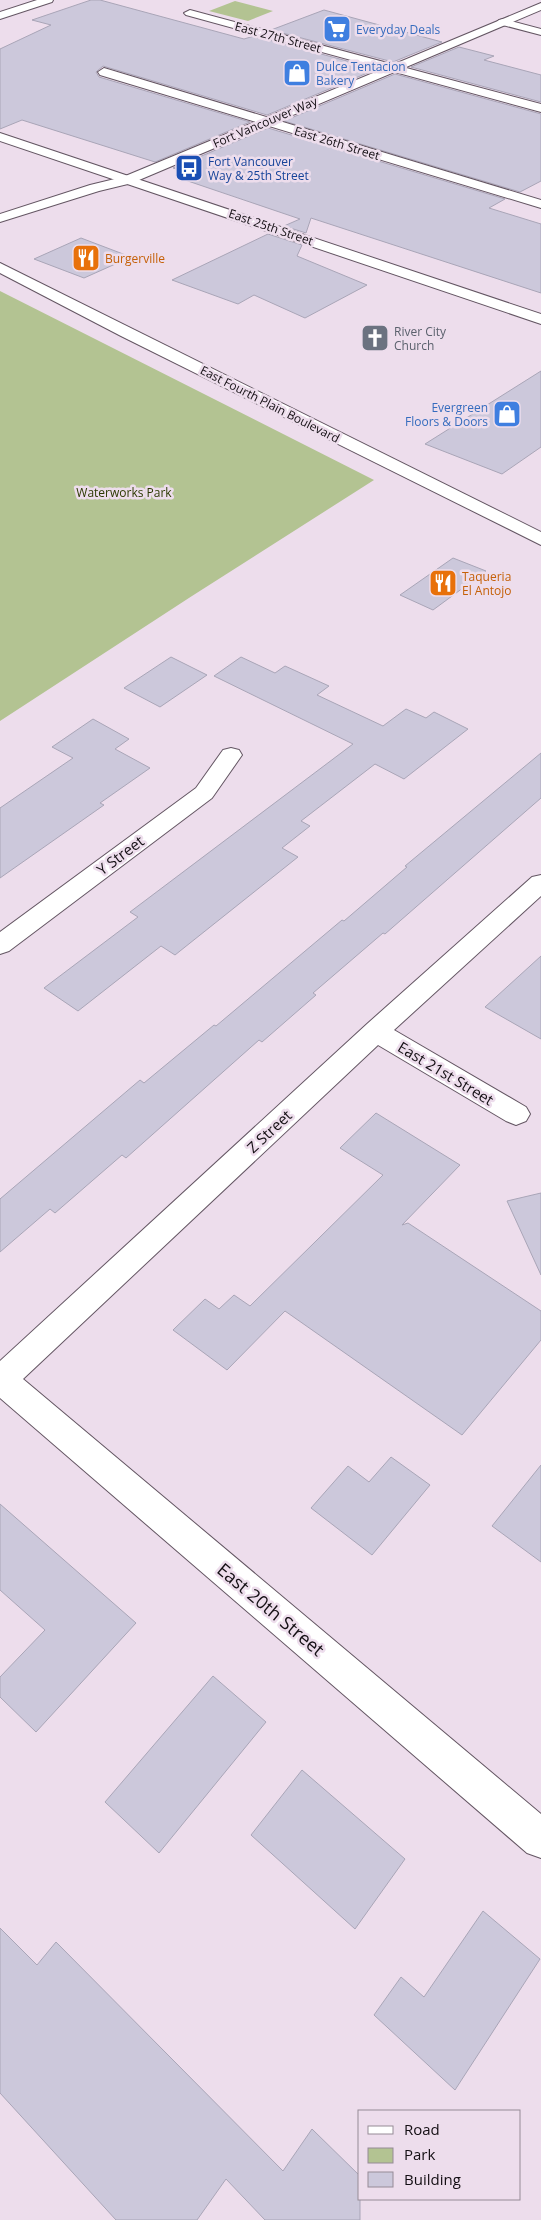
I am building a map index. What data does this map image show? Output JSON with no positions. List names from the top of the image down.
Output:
{
  "streets": {
    "street": [
      "East 27th Street",
      "Fort Vancouver Way",
      "East 26th Street",
      "East 25th Street",
      "East Fourth Plain Boulevard",
      "Y Street",
      "East 21st Street",
      "Z Street",
      "East 20th Street"
    ]
  },
  "crossings": [
    ["East 27th Street", "Fort Vancouver Way"],
    ["Fort Vancouver Way", "East 26th Street"],
    ["Fort Vancouver Way", "East 25th Street"],
    ["East 21st Street", "Z Street"],
    ["Z Street", "East 20th Street"]
  ],
  "parks": ["Waterworks Park"],
  "places": {
    "supermarket": ["Everyday Deals"],
    "shop": ["Dulce Tentacion Bakery", "Evergreen Floors & Doors"],
    "bus stop": ["Fort Vancouver Way & 25th Street"],
    "restaurant": ["Burgerville", "Taqueria El Antojo"],
    "church": ["River City Church"]
  },
  "legend": ["Road", "Park", "Building"]
}
